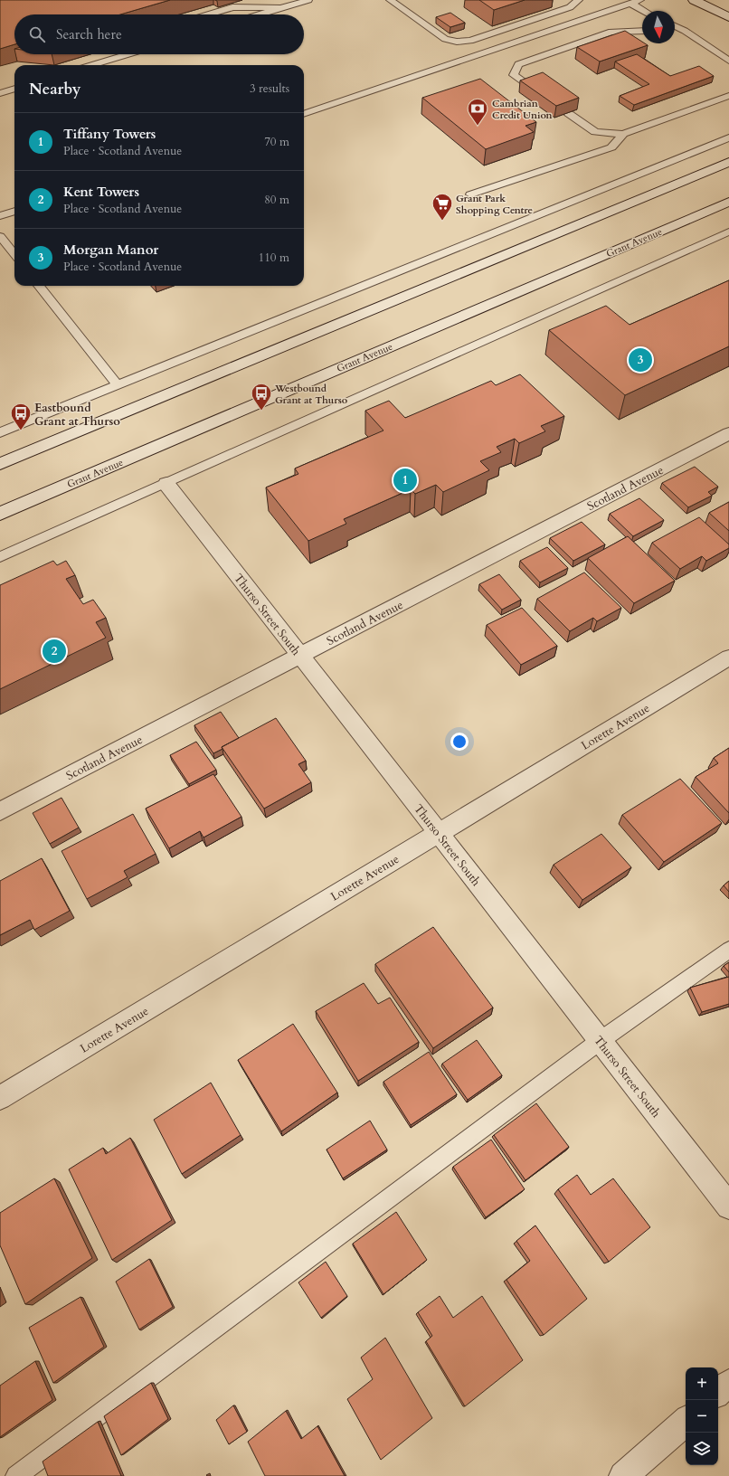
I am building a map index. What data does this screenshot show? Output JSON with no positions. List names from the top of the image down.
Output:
{
  "streets": {
    "street": [
      "Grant Avenue",
      "Scotland Avenue",
      "Thurso Street South",
      "Lorette Avenue"
    ]
  },
  "crossings": [
    ["Scotland Avenue", "Thurso Street South"],
    ["Thurso Street South", "Lorette Avenue"]
  ],
  "places": {
    "bank": ["Cambrian Credit Union"],
    "supermarket": ["Grant Park Shopping Centre"],
    "bus stop": ["Westbound Grant at Thurso", "Eastbound Grant at Thurso"]
  },
  "north": "bottom",
  "page": {
    "search": "Search here",
    "heading": ["Nearby", "3 results"],
    "list": [
      {
        "mark": "1",
        "name": "Tiffany Towers",
        "note": "Place · Scotland Avenue",
        "value": "70 m"
      },
      {
        "mark": "2",
        "name": "Kent Towers",
        "note": "Place · Scotland Avenue",
        "value": "80 m"
      },
      {
        "mark": "3",
        "name": "Morgan Manor",
        "note": "Place · Scotland Avenue",
        "value": "110 m"
      }
    ],
    "pins": ["3", "1", "2"],
    "map_buttons": ["+", "−"]
  }
}
